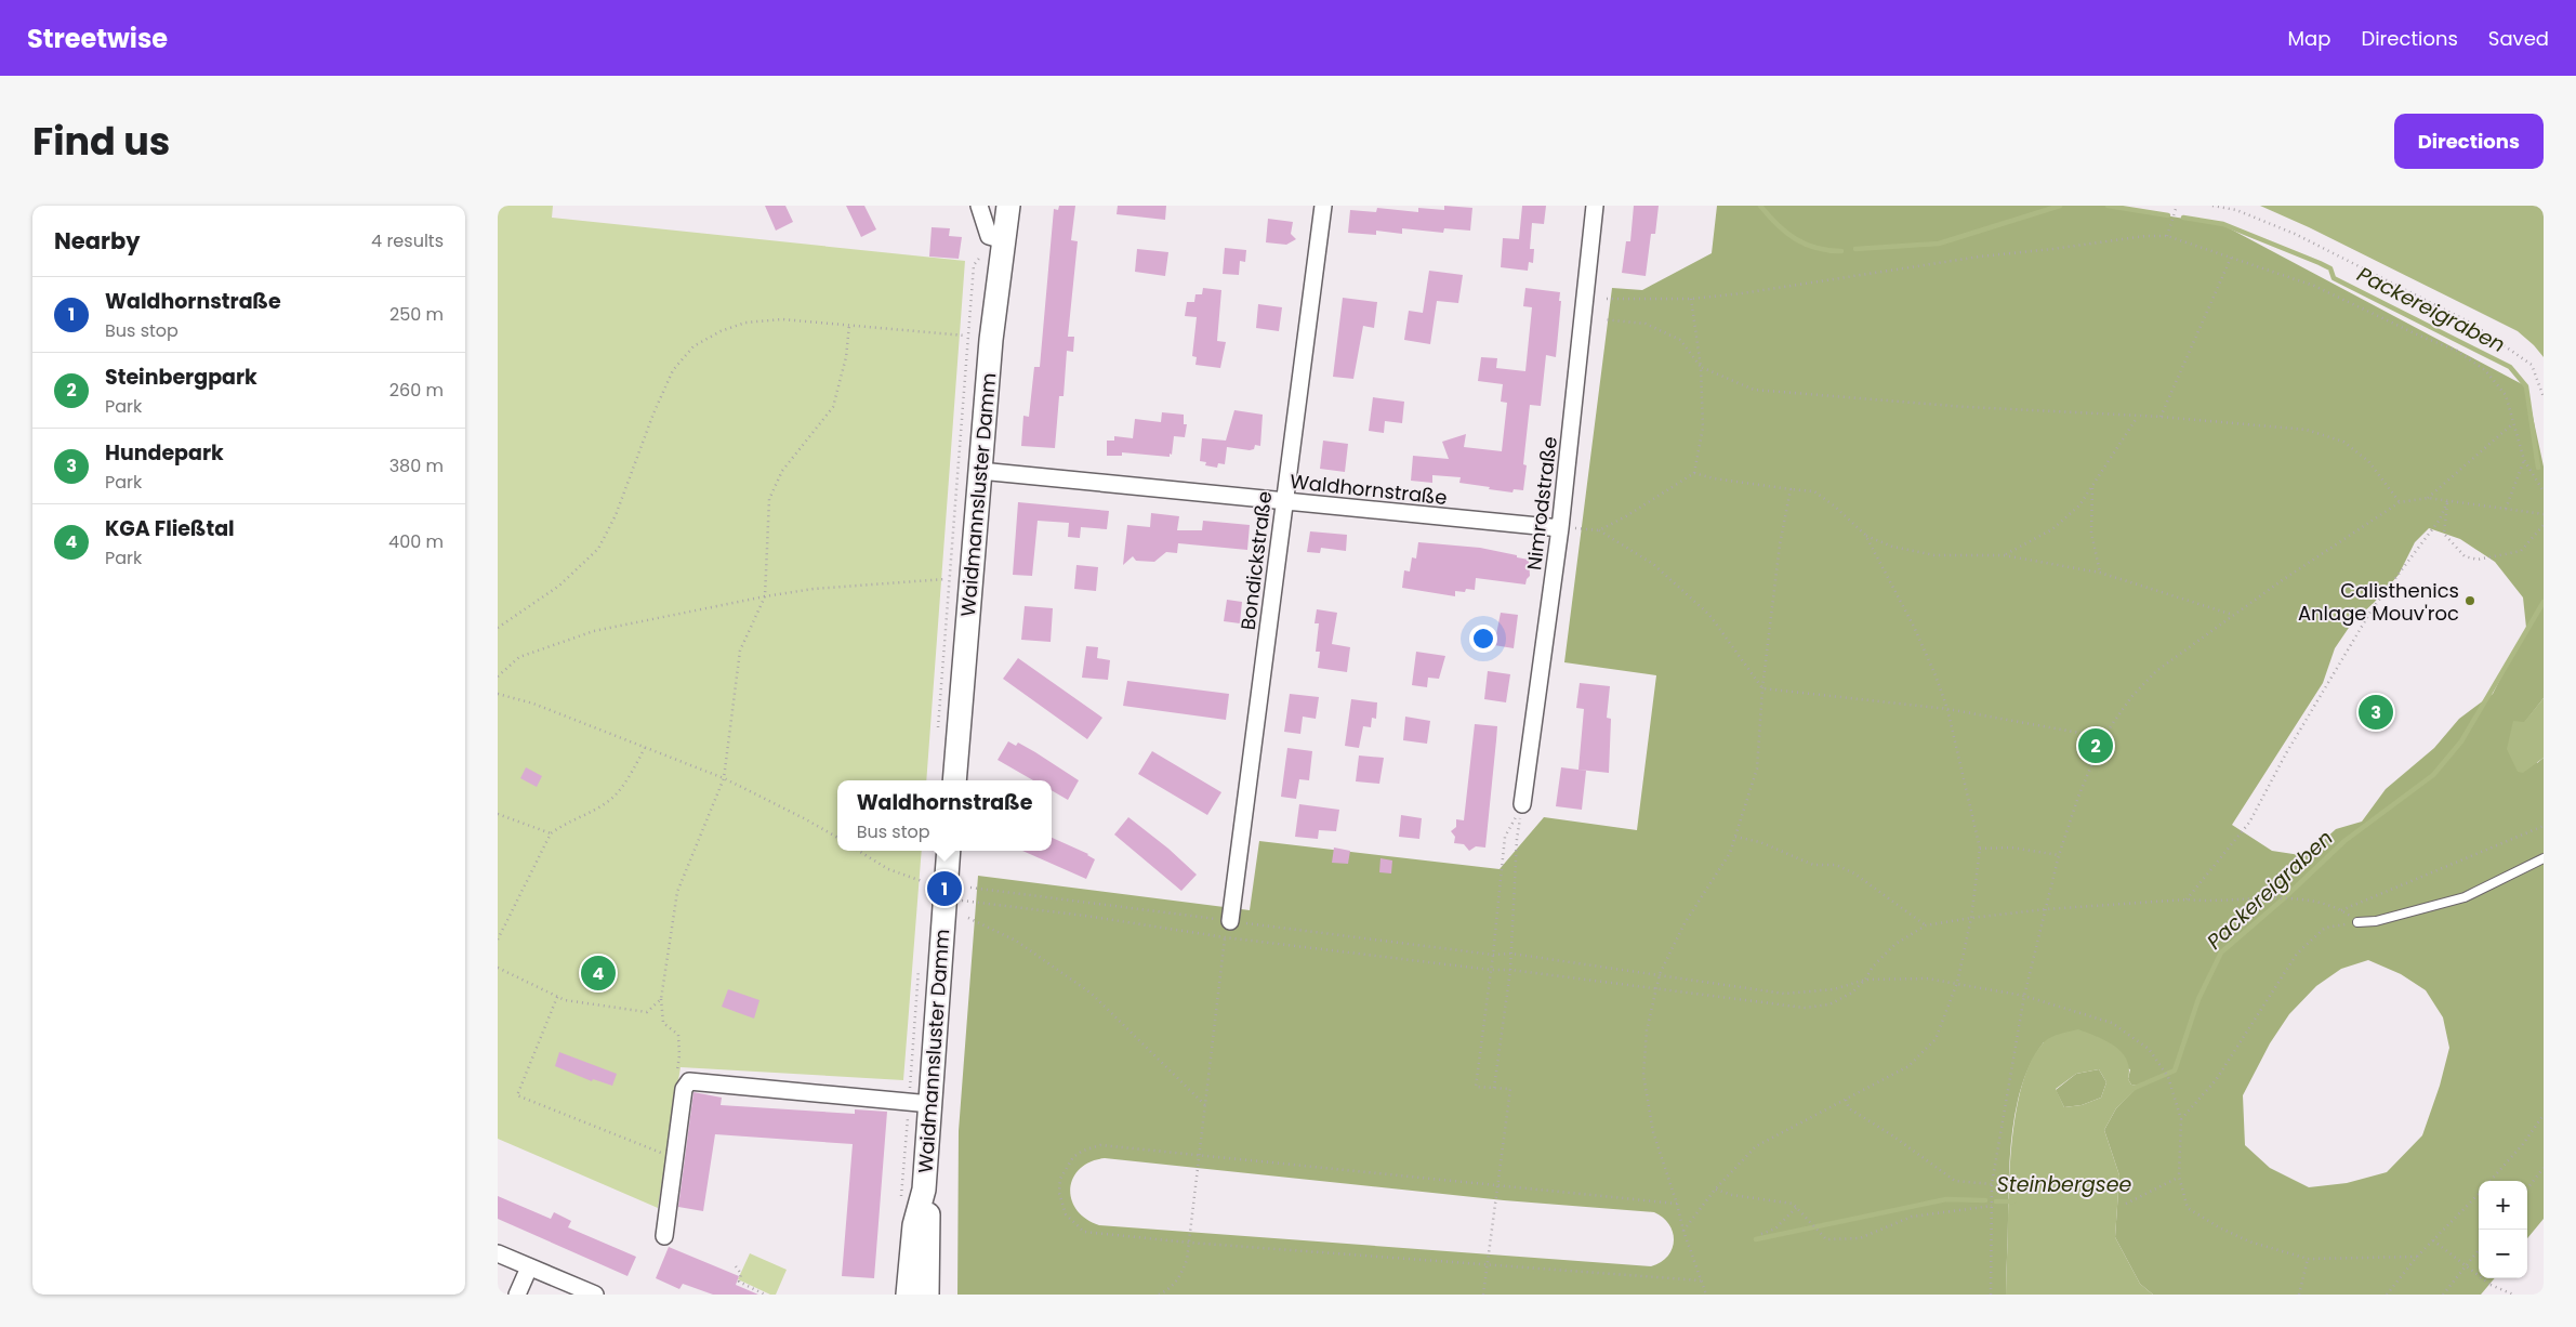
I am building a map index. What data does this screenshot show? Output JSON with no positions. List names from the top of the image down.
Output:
{
  "streets": {
    "main road": ["Waidmannsluster Damm"],
    "street": ["Waldhornstraße", "Nimrodstraße", "Bondickstraße"]
  },
  "crossings": [
    ["Waldhornstraße", "Waidmannsluster Damm"],
    ["Waldhornstraße", "Nimrodstraße"],
    ["Waldhornstraße", "Bondickstraße"]
  ],
  "water": ["Packereigraben", "Steinbergsee"],
  "places": ["Calisthenics Anlage Mouv'roc"],
  "page": {
    "header": "Streetwise",
    "nav": ["Map", "Directions", "Saved"],
    "title": "Find us",
    "buttons": "Directions",
    "heading": ["Nearby", "4 results"],
    "list": [
      {
        "mark": "1",
        "name": "Waldhornstraße",
        "note": "Bus stop",
        "value": "250 m"
      },
      {
        "mark": "2",
        "name": "Steinbergpark",
        "note": "Park",
        "value": "260 m"
      },
      {
        "mark": "3",
        "name": "Hundepark",
        "note": "Park",
        "value": "380 m"
      },
      {
        "mark": "4",
        "name": "KGA Fließtal",
        "note": "Park",
        "value": "400 m"
      }
    ],
    "pins": [
      "3",
      "2",
      "1",
      "4"
    ],
    "popup": ["Waldhornstraße", "Bus stop"],
    "map_buttons": ["+", "−"]
  }
}
